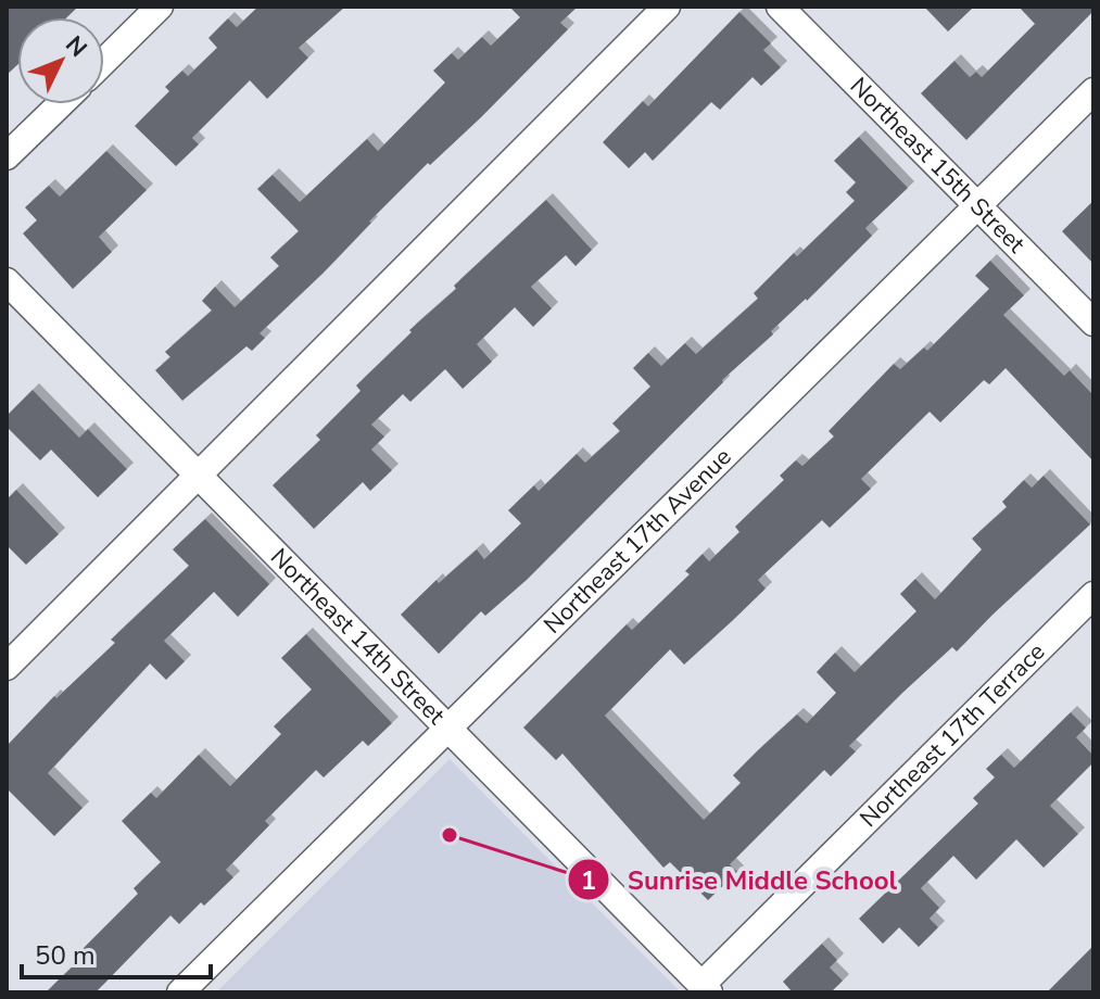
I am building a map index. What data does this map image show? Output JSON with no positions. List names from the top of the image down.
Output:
{
  "streets": {
    "street": [
      "Northeast 15th Street",
      "Northeast 17th Avenue",
      "Northeast 14th Street",
      "Northeast 17th Terrace"
    ]
  },
  "crossings": [
    ["Northeast 15th Street", "Northeast 17th Avenue"],
    ["Northeast 17th Avenue", "Northeast 14th Street"],
    ["Northeast 14th Street", "Northeast 17th Terrace"]
  ],
  "places": ["Sunrise Middle School"],
  "scale_bar": "50 m",
  "north": "top right"
}
